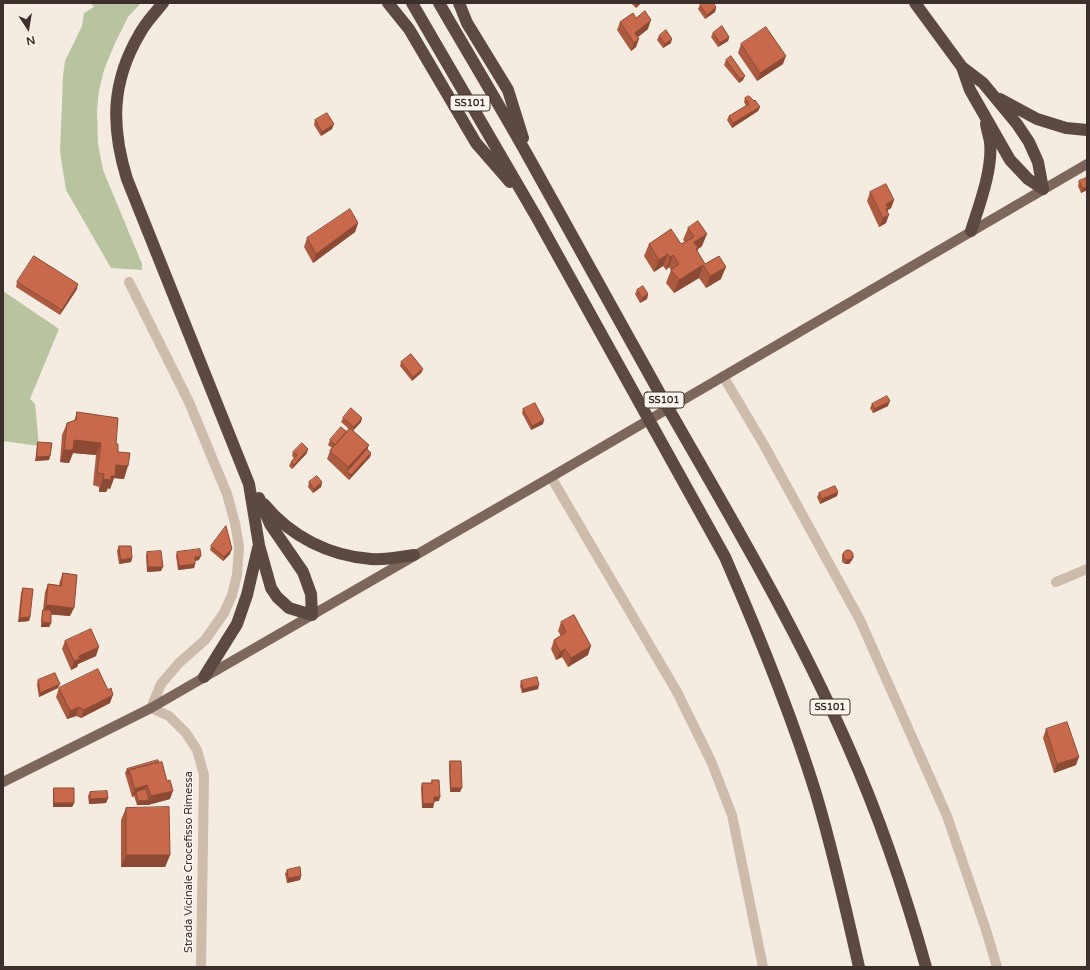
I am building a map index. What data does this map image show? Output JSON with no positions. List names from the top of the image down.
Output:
{
  "streets": {
    "highway": ["SS101"],
    "street": ["Strada Vicinale Crocefisso Rimessa"]
  },
  "north": "bottom"
}
